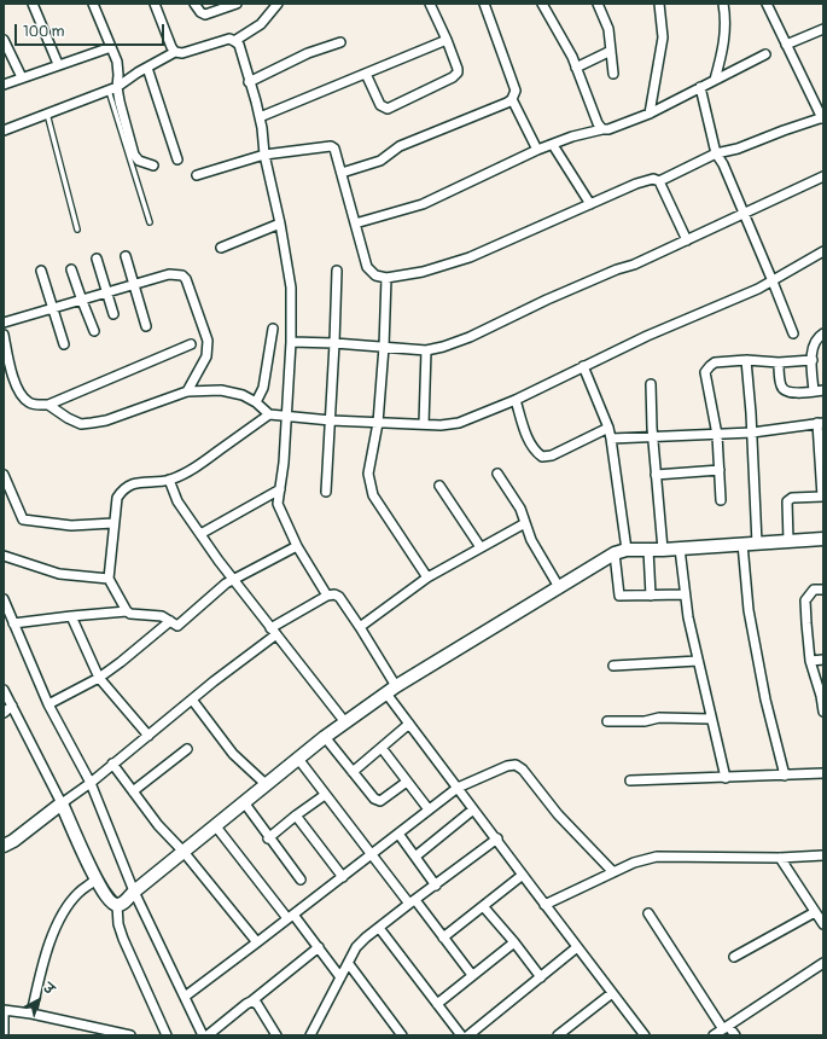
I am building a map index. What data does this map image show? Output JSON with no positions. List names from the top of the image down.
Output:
{
  "scale_bar": "100 m",
  "north": "top right"
}
